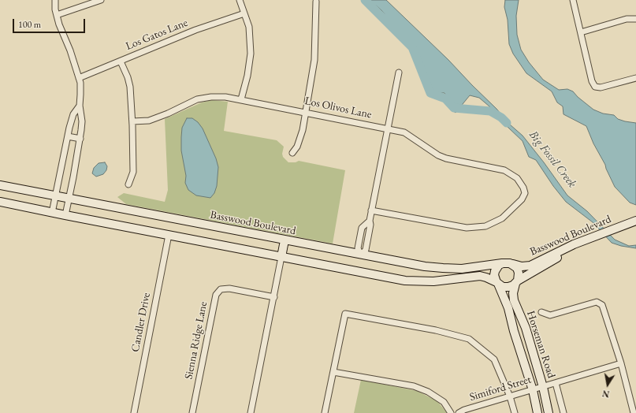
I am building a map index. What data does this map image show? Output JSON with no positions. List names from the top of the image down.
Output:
{
  "streets": {
    "main road": ["Basswood Boulevard", "Horseman Road"],
    "street": [
      "Los Gatos Lane",
      "Los Olivos Lane",
      "Candler Drive",
      "Sienna Ridge Lane",
      "Simiford Street"
    ]
  },
  "crossings": [
    ["Basswood Boulevard", "Horseman Road"],
    ["Horseman Road", "Simiford Street"]
  ],
  "water": ["Big Fossil Creek"],
  "scale_bar": "100 m",
  "north": "bottom"
}
